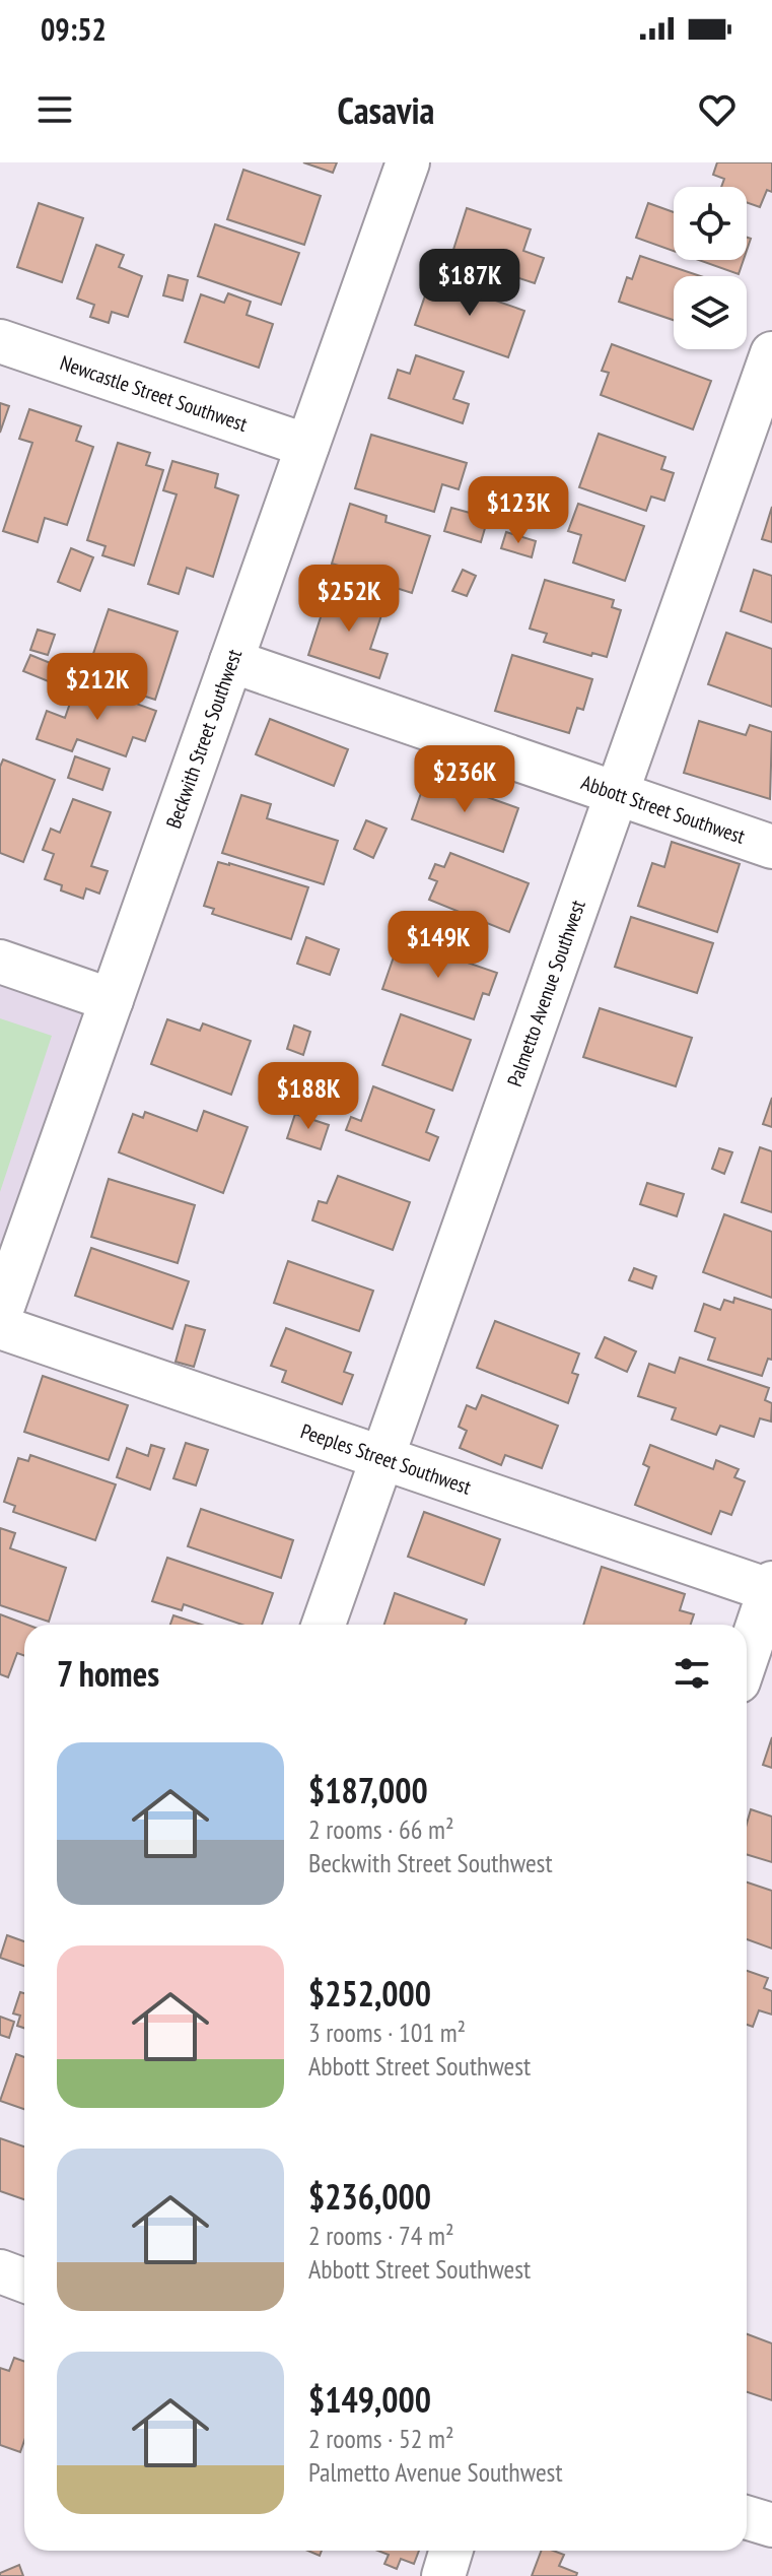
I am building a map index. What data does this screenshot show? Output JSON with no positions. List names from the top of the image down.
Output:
{
  "streets": {
    "street": [
      "Newcastle Street Southwest",
      "Beckwith Street Southwest",
      "Abbott Street Southwest",
      "Palmetto Avenue Southwest",
      "Peeples Street Southwest"
    ]
  },
  "crossings": [
    ["Newcastle Street Southwest", "Beckwith Street Southwest"],
    ["Beckwith Street Southwest", "Abbott Street Southwest"],
    ["Abbott Street Southwest", "Palmetto Avenue Southwest"],
    ["Palmetto Avenue Southwest", "Peeples Street Southwest"]
  ],
  "page": {
    "status": "09:52",
    "header": "Casavia",
    "price": [
      "$187K",
      "$123K",
      "$252K",
      "$212K",
      "$236K",
      "$149K",
      "$188K"
    ],
    "heading": "7 homes",
    "list": [
      {
        "name": "$187,000",
        "note": "2 rooms · 66 m² · Beckwith Street Southwest"
      },
      {
        "name": "$252,000",
        "note": "3 rooms · 101 m² · Abbott Street Southwest"
      },
      {
        "name": "$236,000",
        "note": "2 rooms · 74 m² · Abbott Street Southwest"
      },
      {
        "name": "$149,000",
        "note": "2 rooms · 52 m² · Palmetto Avenue Southwest"
      }
    ]
  }
}
